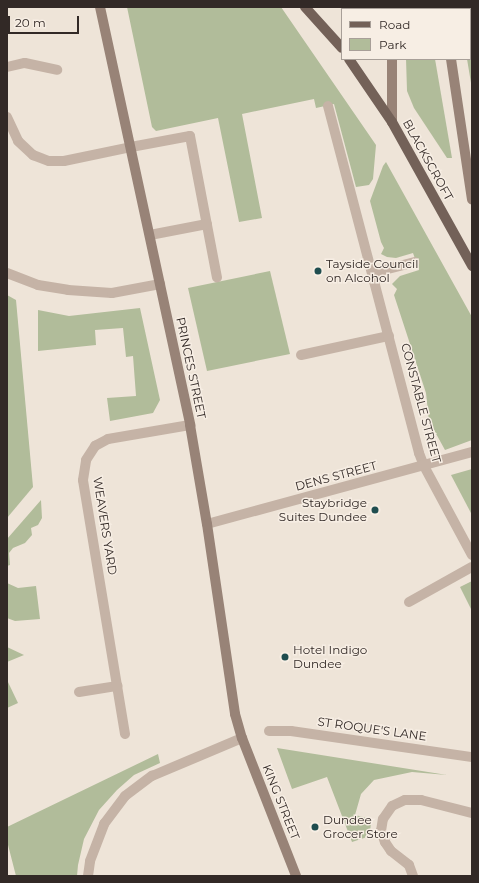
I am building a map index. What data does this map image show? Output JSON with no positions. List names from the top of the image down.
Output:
{
  "streets": {
    "main road": ["BLACKSCROFT"],
    "street": [
      "PRINCES STREET",
      "CONSTABLE STREET",
      "DENS STREET",
      "WEAVERS YARD",
      "ST ROQUE'S LANE",
      "KING STREET"
    ]
  },
  "crossings": [
    ["PRINCES STREET", "DENS STREET"],
    ["PRINCES STREET", "WEAVERS YARD"],
    ["PRINCES STREET", "KING STREET"],
    ["CONSTABLE STREET", "DENS STREET"]
  ],
  "places": [
    "Tayside Council on Alcohol",
    "Staybridge Suites Dundee",
    "Hotel Indigo Dundee",
    "Dundee Grocer Store"
  ],
  "legend": ["Road", "Park"],
  "scale_bar": "20 m"
}
